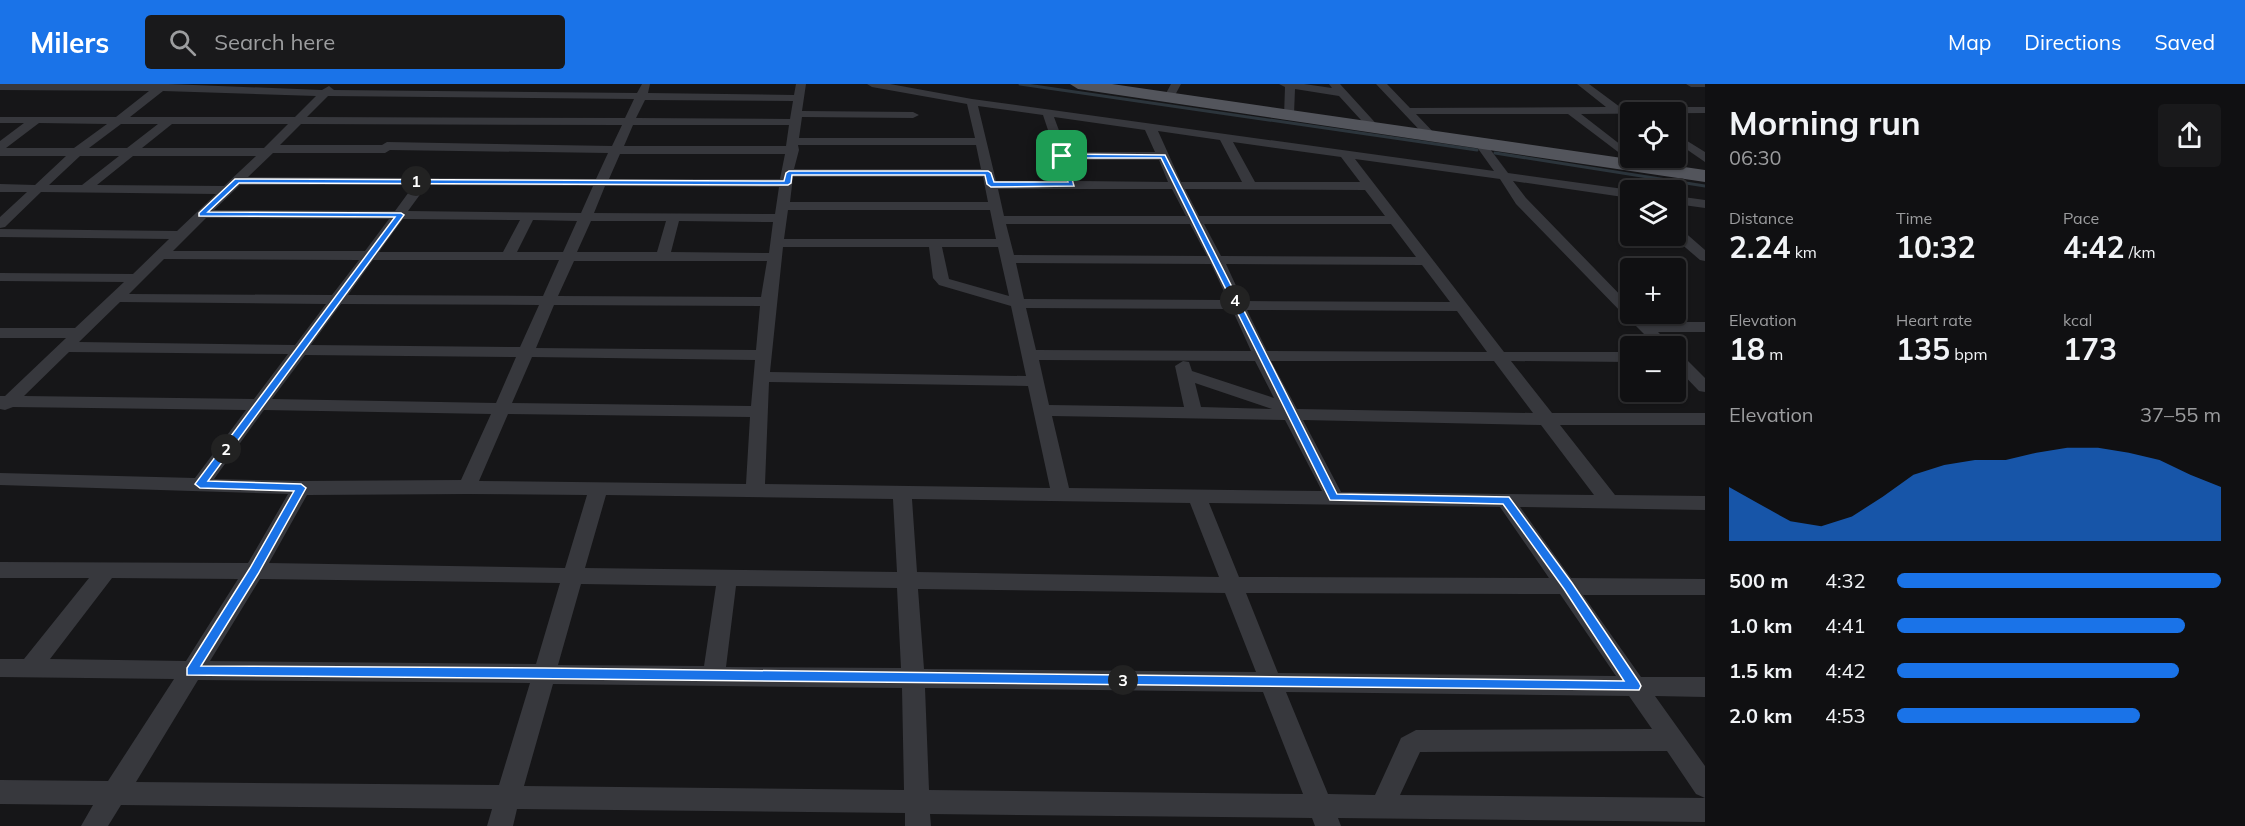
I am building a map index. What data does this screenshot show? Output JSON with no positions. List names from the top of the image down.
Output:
{
  "page": {
    "header": "Milers",
    "search": "Search here",
    "nav": ["Map", "Directions", "Saved"],
    "heading": ["Morning run", "06:30"],
    "map_buttons": ["+", "−"],
    "pins": [
      "1",
      "4",
      "2",
      "3"
    ],
    "stats": [
      ["Distance", "2.24 km"],
      ["Time", "10:32"],
      ["Pace", "4:42 /km"],
      ["Elevation", "18 m"],
      ["Heart rate", "135 bpm"],
      ["kcal", "173"]
    ],
    "chart": ["Elevation", "37–55 m"],
    "list": [
      {
        "name": "500 m",
        "note": "4:32"
      },
      {
        "name": "1.0 km",
        "note": "4:41"
      },
      {
        "name": "1.5 km",
        "note": "4:42"
      },
      {
        "name": "2.0 km",
        "note": "4:53"
      }
    ]
  }
}
